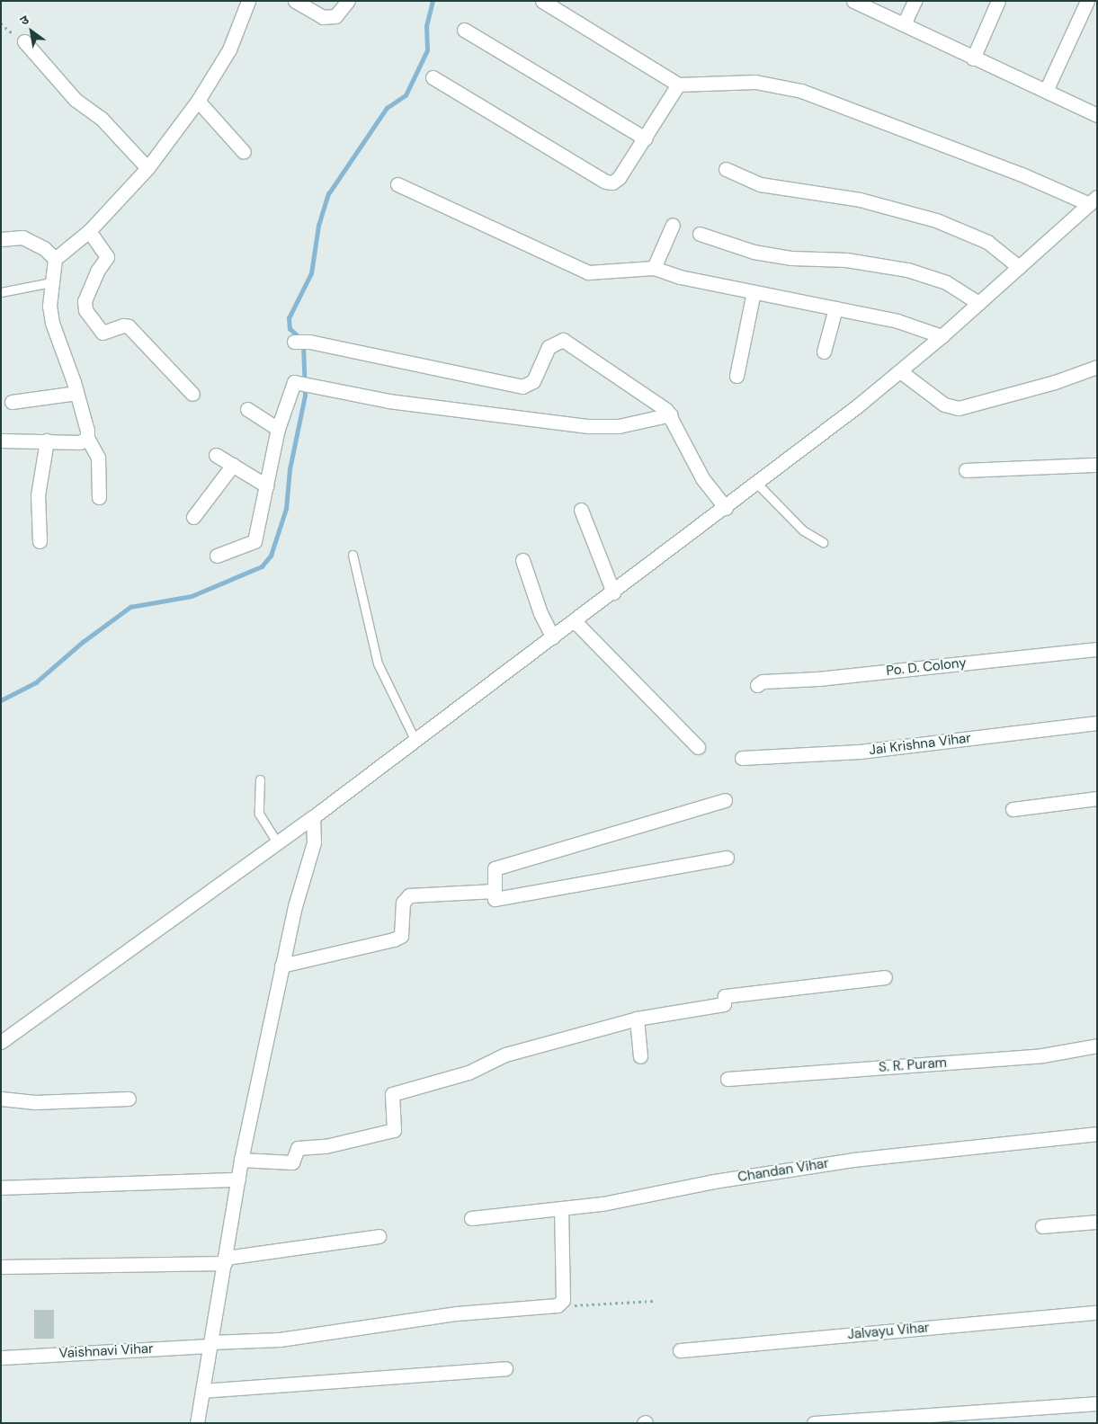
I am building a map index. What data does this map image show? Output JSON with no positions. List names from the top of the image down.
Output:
{
  "streets": {
    "street": [
      "Po. D. Colony",
      "Jai Krishna Vihar",
      "S. R. Puram",
      "Chandan Vihar",
      "Jalvayu Vihar",
      "Vaishnavi Vihar"
    ]
  },
  "north": "top left"
}
